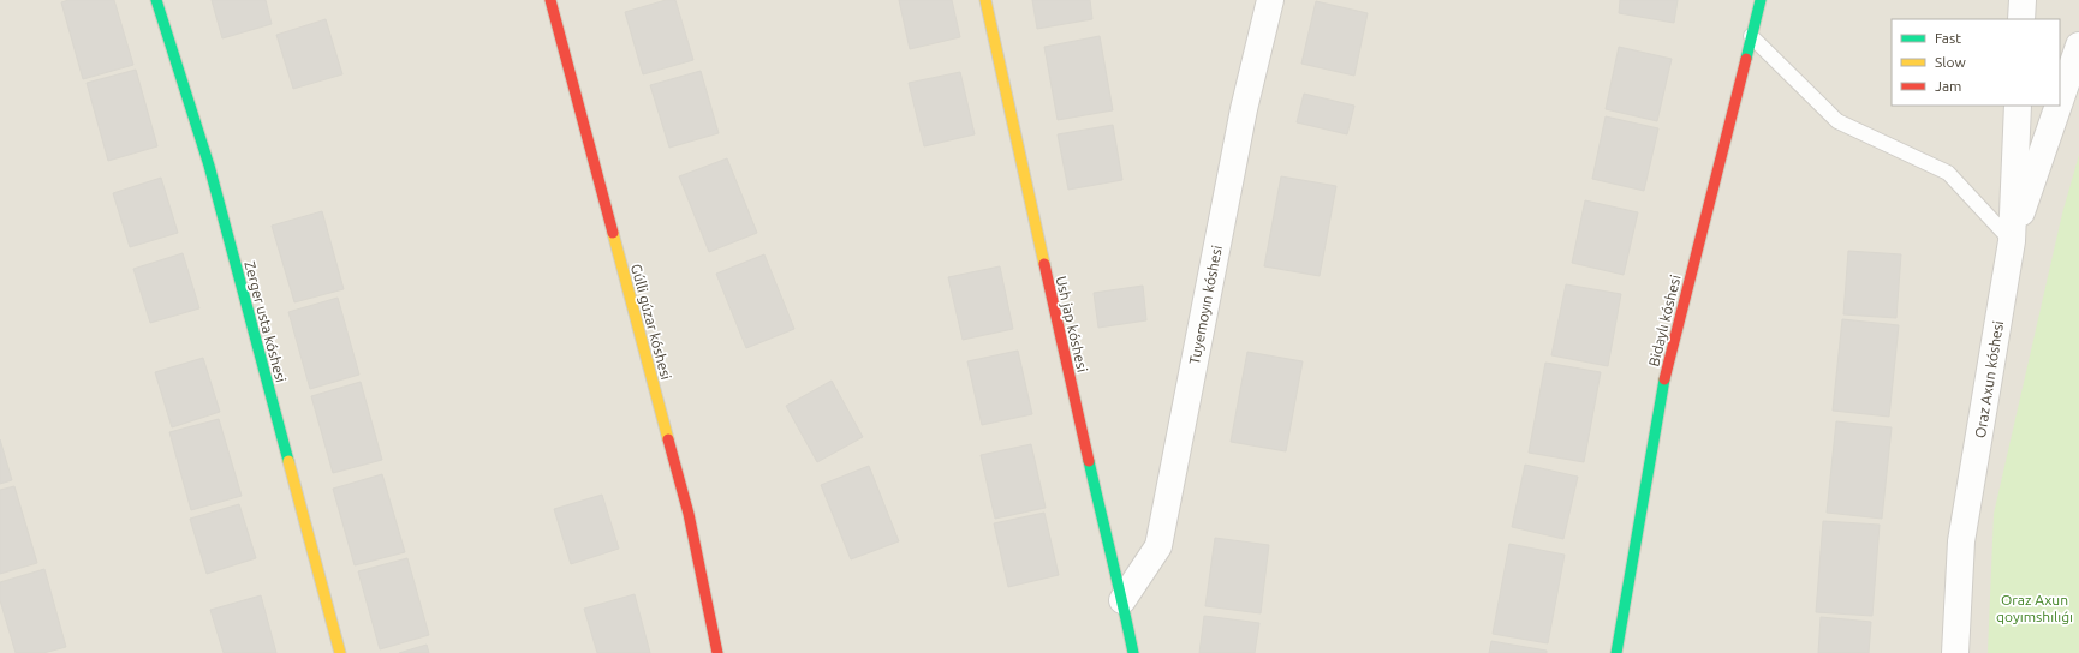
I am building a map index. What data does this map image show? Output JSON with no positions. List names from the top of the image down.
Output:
{
  "streets": {
    "street": [
      "Tuyemoyın kóshesi",
      "Bidaylı kóshesi",
      "Zerger usta kóshesi",
      "Gúlli gúzar kóshesi",
      "Ush jap kóshesi",
      "Oraz Axun kóshesi"
    ]
  },
  "crossings": [
    ["Tuyemoyın kóshesi", "Ush jap kóshesi"]
  ],
  "parks": ["Oraz Axun qoyımshılıǵı"],
  "legend": ["Fast", "Slow", "Jam"]
}
